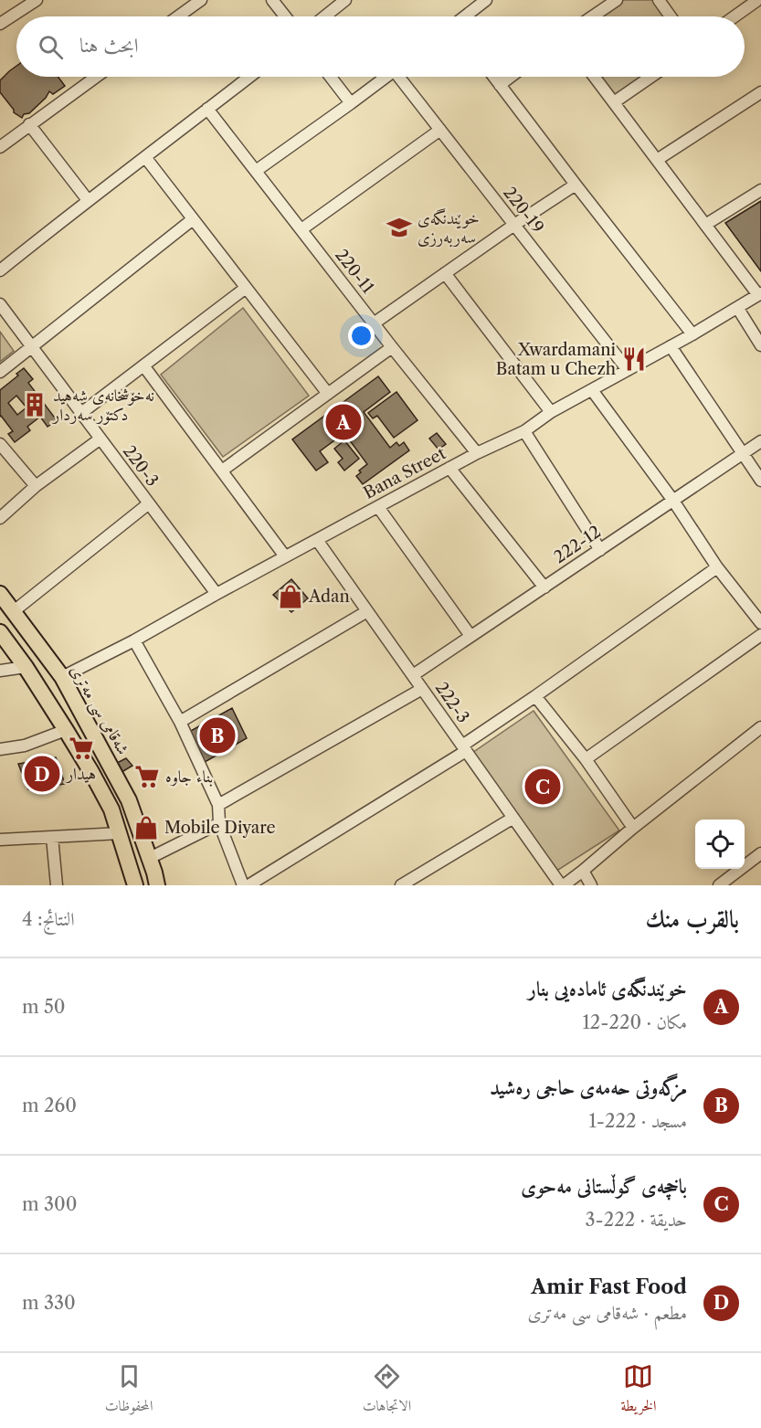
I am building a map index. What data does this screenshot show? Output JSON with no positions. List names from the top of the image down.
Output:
{
  "streets": {
    "main road": ["شەقامی سی مەتری"],
    "street": [
      "220-19",
      "220-11",
      "220-3",
      "Bana Street",
      "222-12",
      "222-3"
    ]
  },
  "crossings": [
    ["220-19", "Bana Street"],
    ["220-11", "Bana Street"],
    ["220-3", "Bana Street"],
    ["Bana Street", "222-3"],
    ["Bana Street", "شەقامی سی مەتری"],
    ["222-12", "222-3"]
  ],
  "places": {
    "school or university": ["خوێندنگەی سەربەرزی"],
    "restaurant": ["Xwardamani Batam u Chezh"],
    "building": ["نەخۆشخانەی شەهید دکتۆر سەردار"],
    "shop": ["Adan", "Mobile Diyare"],
    "supermarket": ["هيدار", "بناء جاوە"]
  },
  "page": {
    "search": "ابحث هنا",
    "pins": [
      "A",
      "B",
      "D",
      "C"
    ],
    "heading": ["بالقرب منك", "النتائج: 4"],
    "list": [
      {
        "mark": "A",
        "name": "خوێندنگەی ئامادەیی بنار",
        "note": "مكان · 220-12",
        "value": "50 m"
      },
      {
        "mark": "B",
        "name": "مزگەوتی حەمەی حاجی رەشید",
        "note": "مسجد · 222-1",
        "value": "260 m"
      },
      {
        "mark": "C",
        "name": "باخچەی گوڵستانی مەحوی",
        "note": "حديقة · 222-3",
        "value": "300 m"
      },
      {
        "mark": "D",
        "name": "Amir Fast Food",
        "note": "مطعم · شەقامی سی مەتری",
        "value": "330 m"
      }
    ],
    "nav": ["الخريطة", "الاتجاهات", "المحفوظات"]
  }
}
